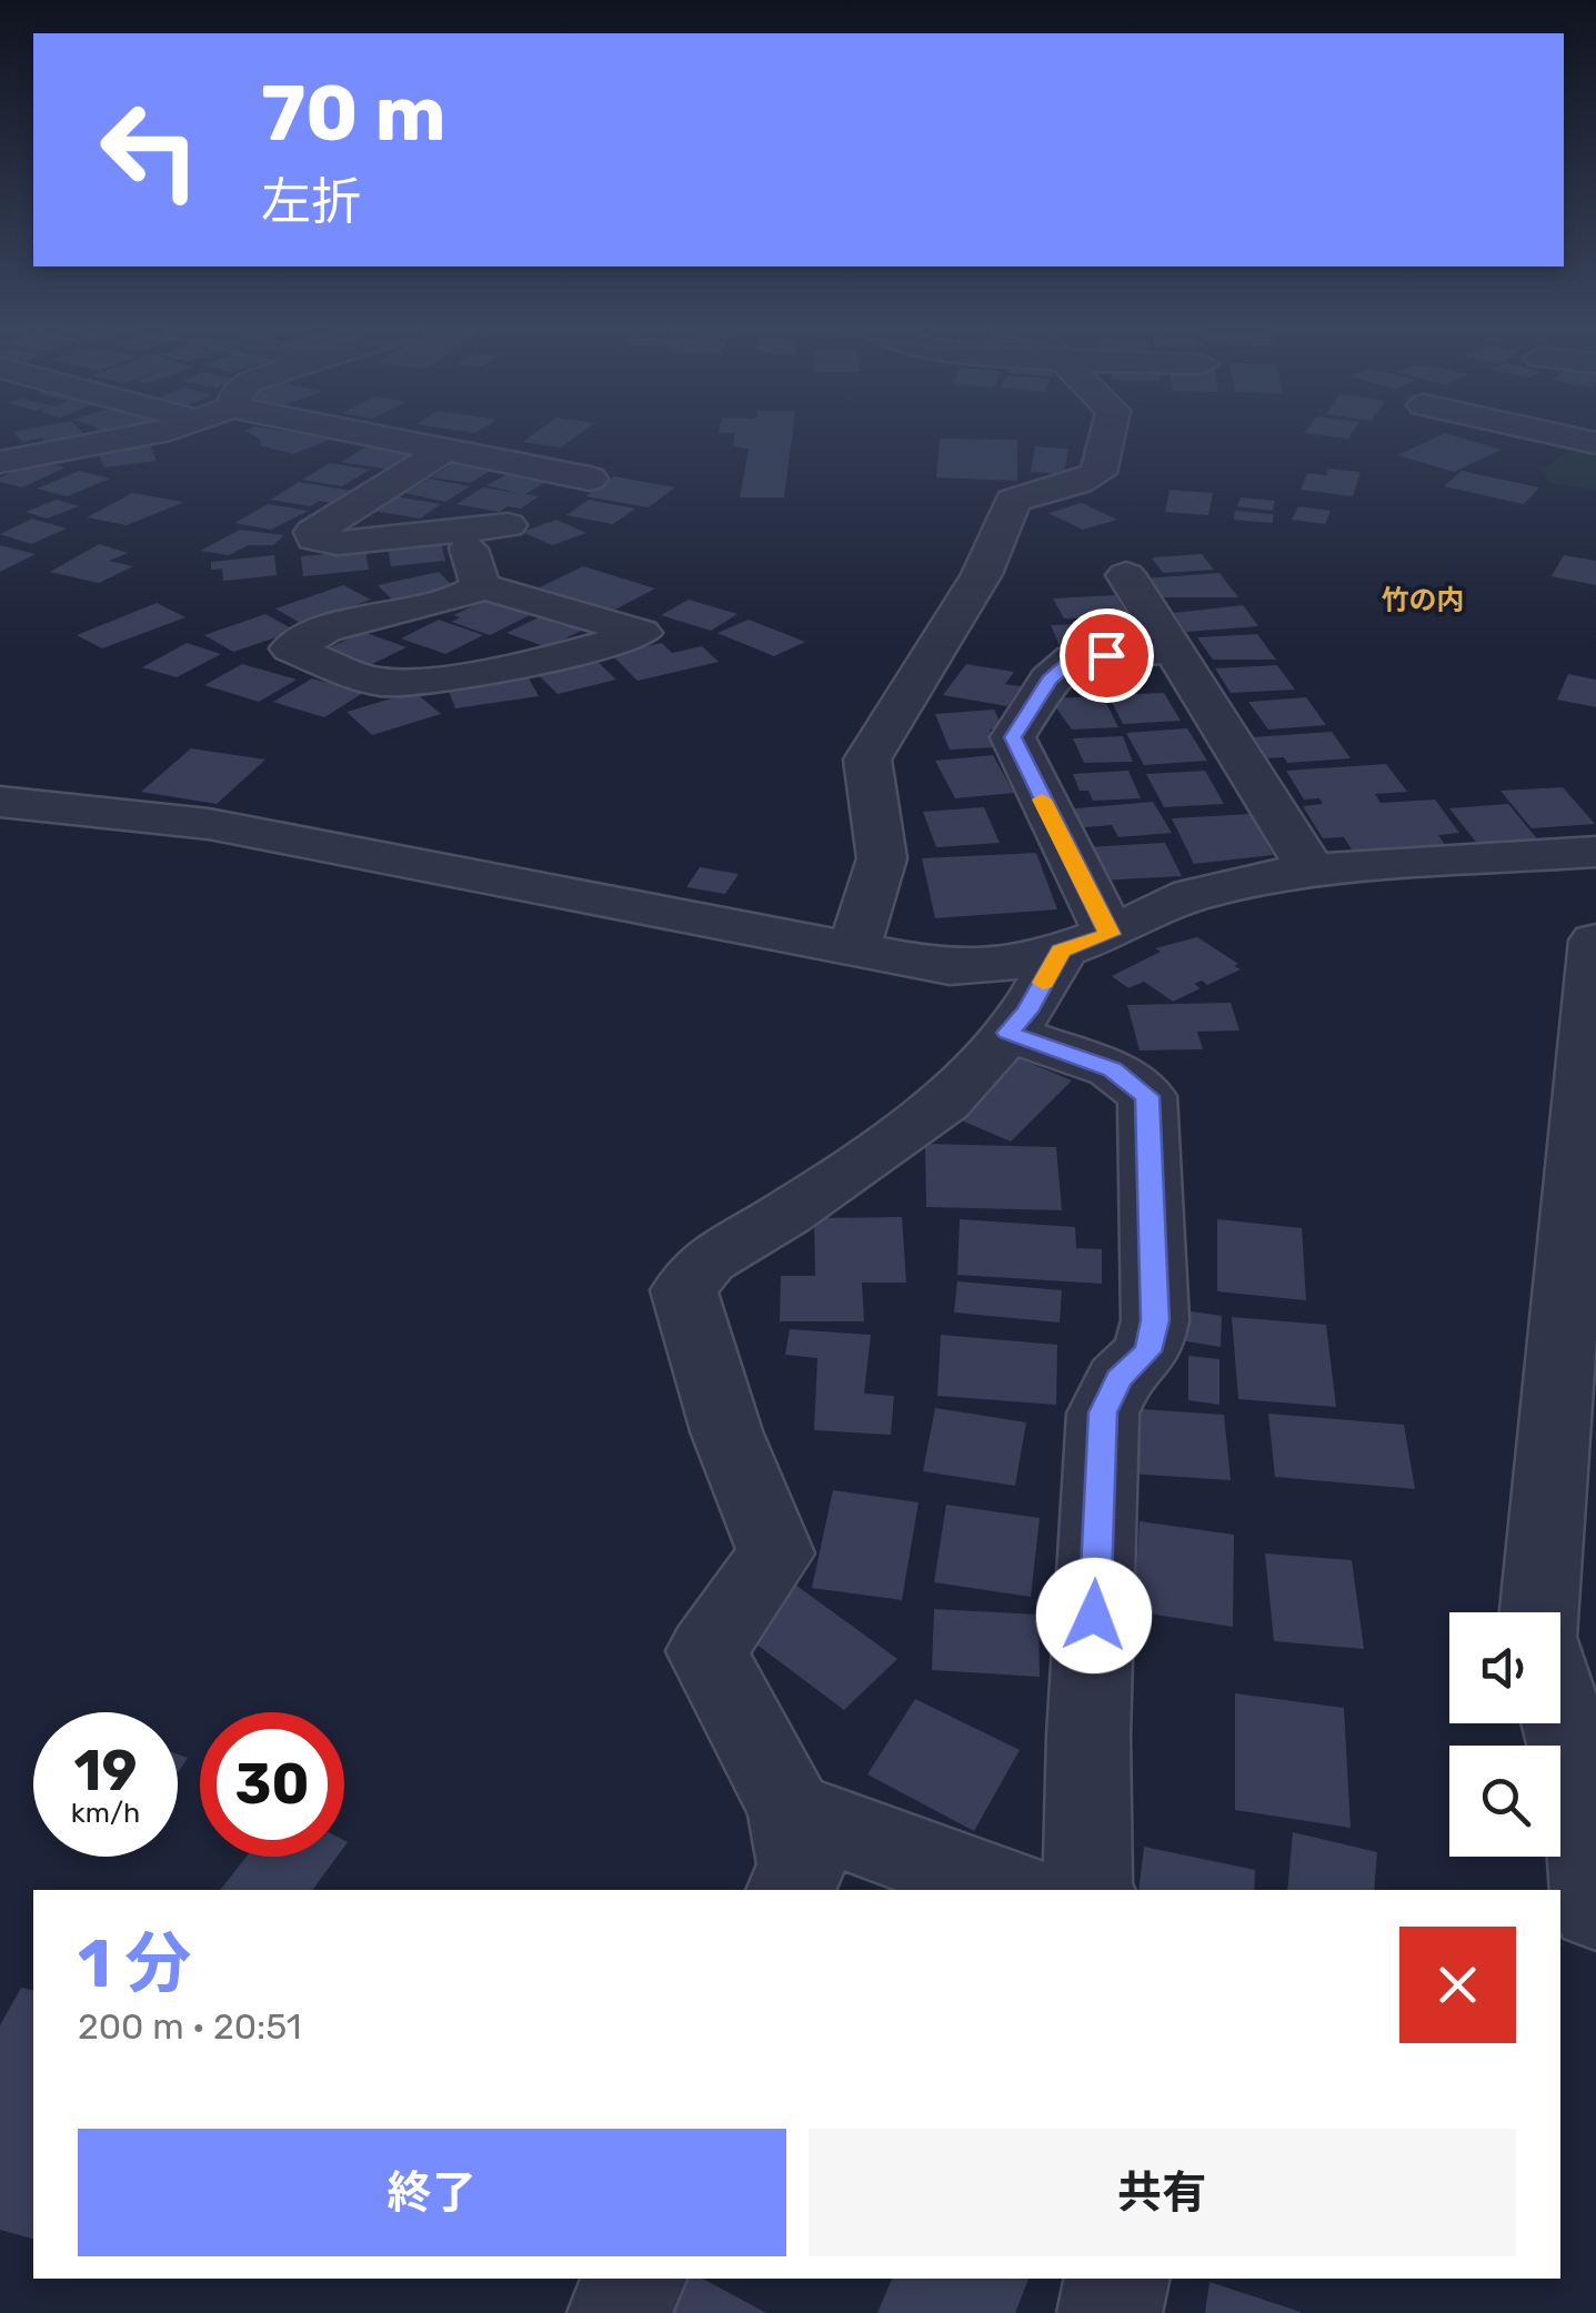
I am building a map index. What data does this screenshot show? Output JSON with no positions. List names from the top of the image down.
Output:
{
  "districts": ["竹の内"],
  "page": {
    "turn": ["70 m", "左折"],
    "speed": "19 km/h",
    "limit": "30",
    "heading": ["1 分", "200 m · 20:51"],
    "buttons": ["終了", "共有"]
  }
}
